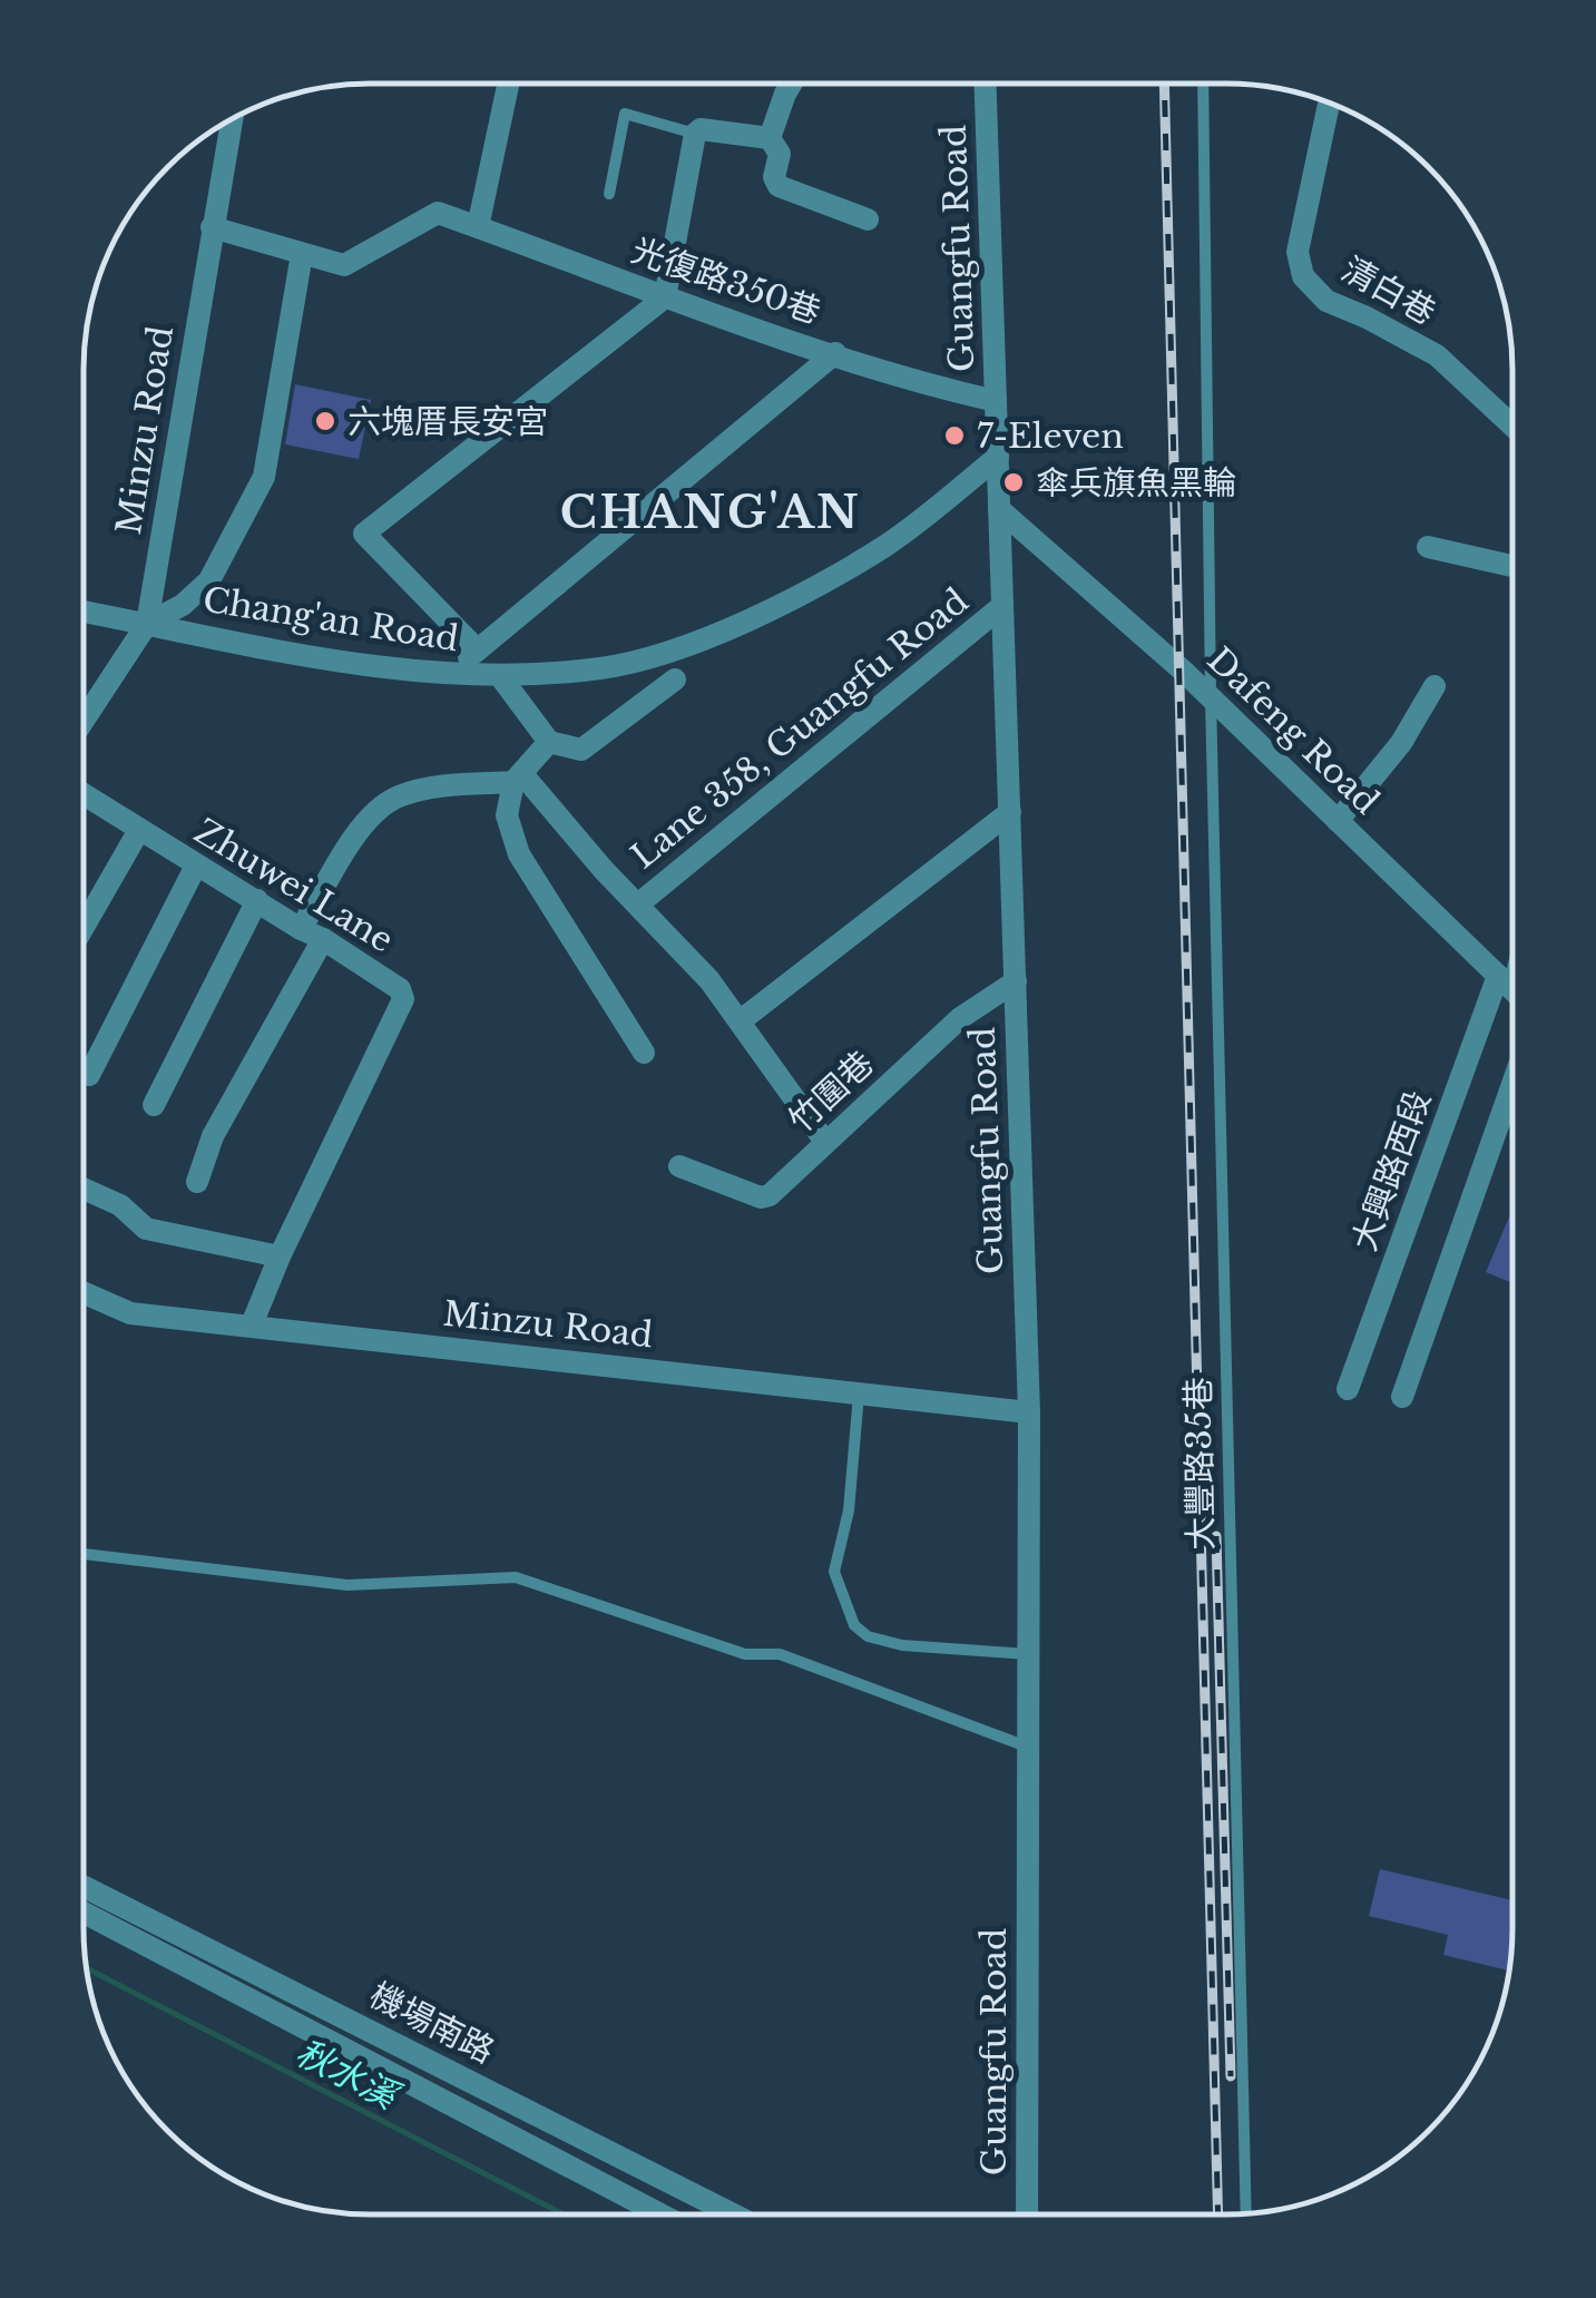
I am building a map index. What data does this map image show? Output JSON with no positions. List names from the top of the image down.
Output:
{
  "streets": {
    "street": [
      "Guangfu Road",
      "光復路350巷",
      "清白巷",
      "Minzu Road",
      "Chang'an Road",
      "Lane 358, Guangfu Road",
      "Dafeng Road",
      "Zhuwei Lane",
      "竹圍巷",
      "大興路西段",
      "機場南路"
    ],
    "lane": ["大豐路35巷"]
  },
  "crossings": [
    ["Guangfu Road", "光復路350巷"],
    ["Guangfu Road", "Minzu Road"],
    ["Guangfu Road", "Chang'an Road"],
    ["Guangfu Road", "Lane 358, Guangfu Road"],
    ["Guangfu Road", "Dafeng Road"],
    ["Guangfu Road", "竹圍巷"],
    ["Minzu Road", "Chang'an Road"],
    ["Minzu Road", "Zhuwei Lane"],
    ["Dafeng Road", "大興路西段"],
    ["Dafeng Road", "大豐路35巷"]
  ],
  "districts": ["CHANG'AN"],
  "water": ["秋水溪"],
  "places": ["六塊厝長安宮", "7-Eleven", "傘兵旗魚黑輪"]
}
